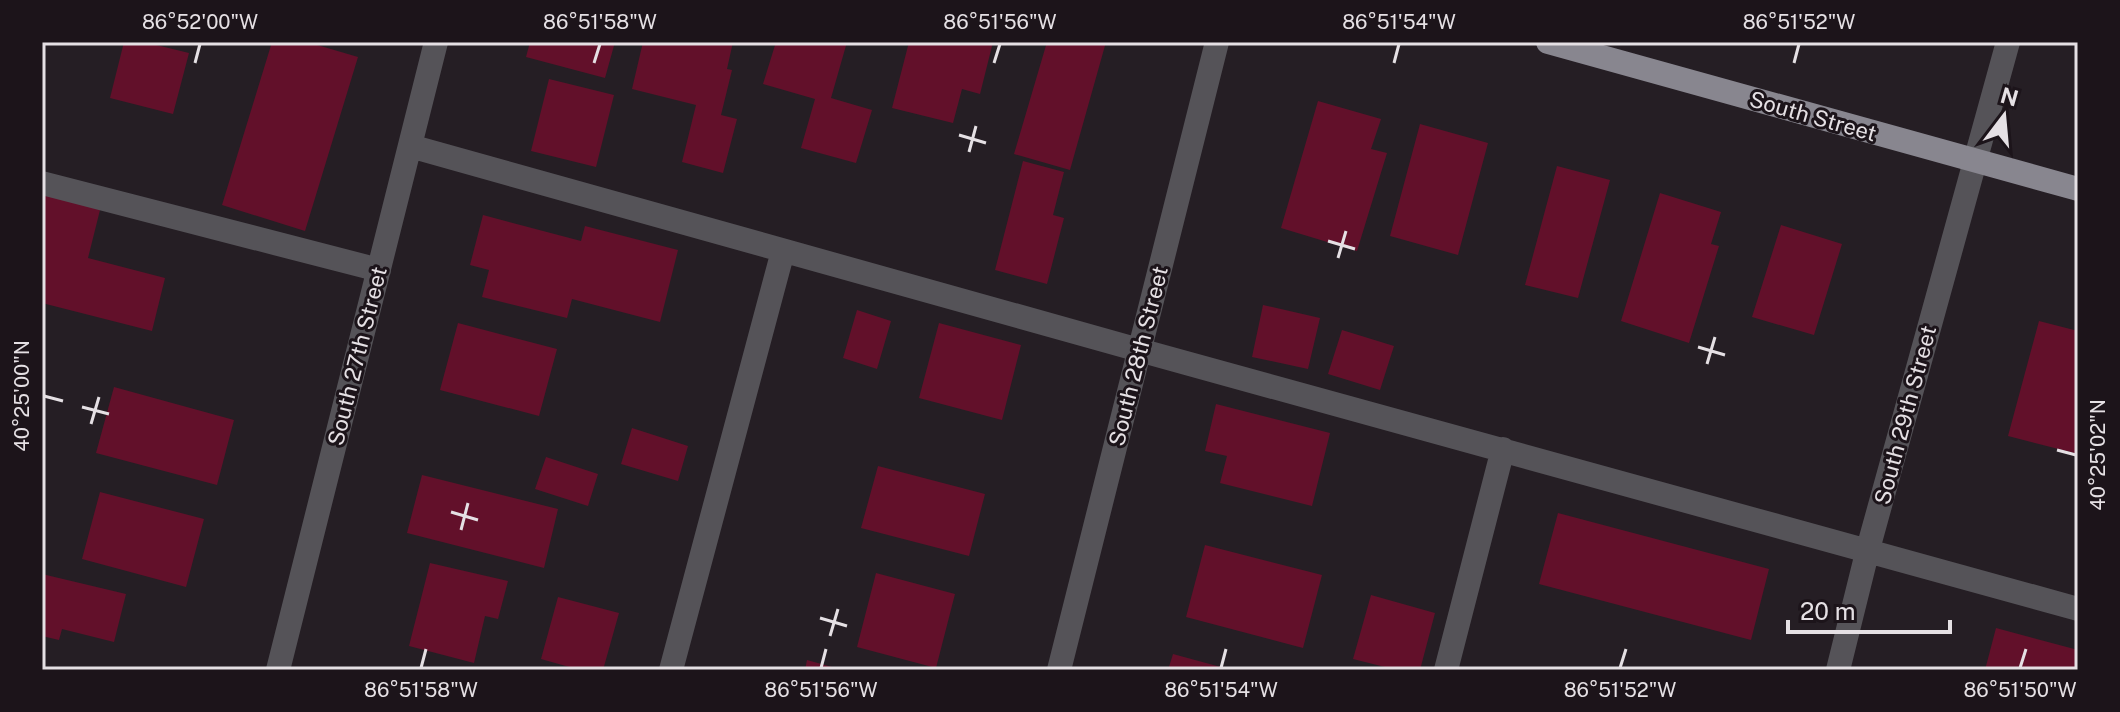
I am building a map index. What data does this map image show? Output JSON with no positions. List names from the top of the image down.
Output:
{
  "streets": {
    "main road": ["South Street"],
    "street": ["South 27th Street", "South 28th Street", "South 29th Street"]
  },
  "crossings": [
    ["South Street", "South 29th Street"]
  ],
  "scale_bar": "20 m",
  "north": "top",
  "coordinates": [
    "86°52'00\"W",
    "86°51'58\"W",
    "86°51'56\"W",
    "86°51'54\"W",
    "86°51'52\"W",
    "40°25'00\"N",
    "40°25'02\"N",
    "86°51'50\"W"
  ]
}
